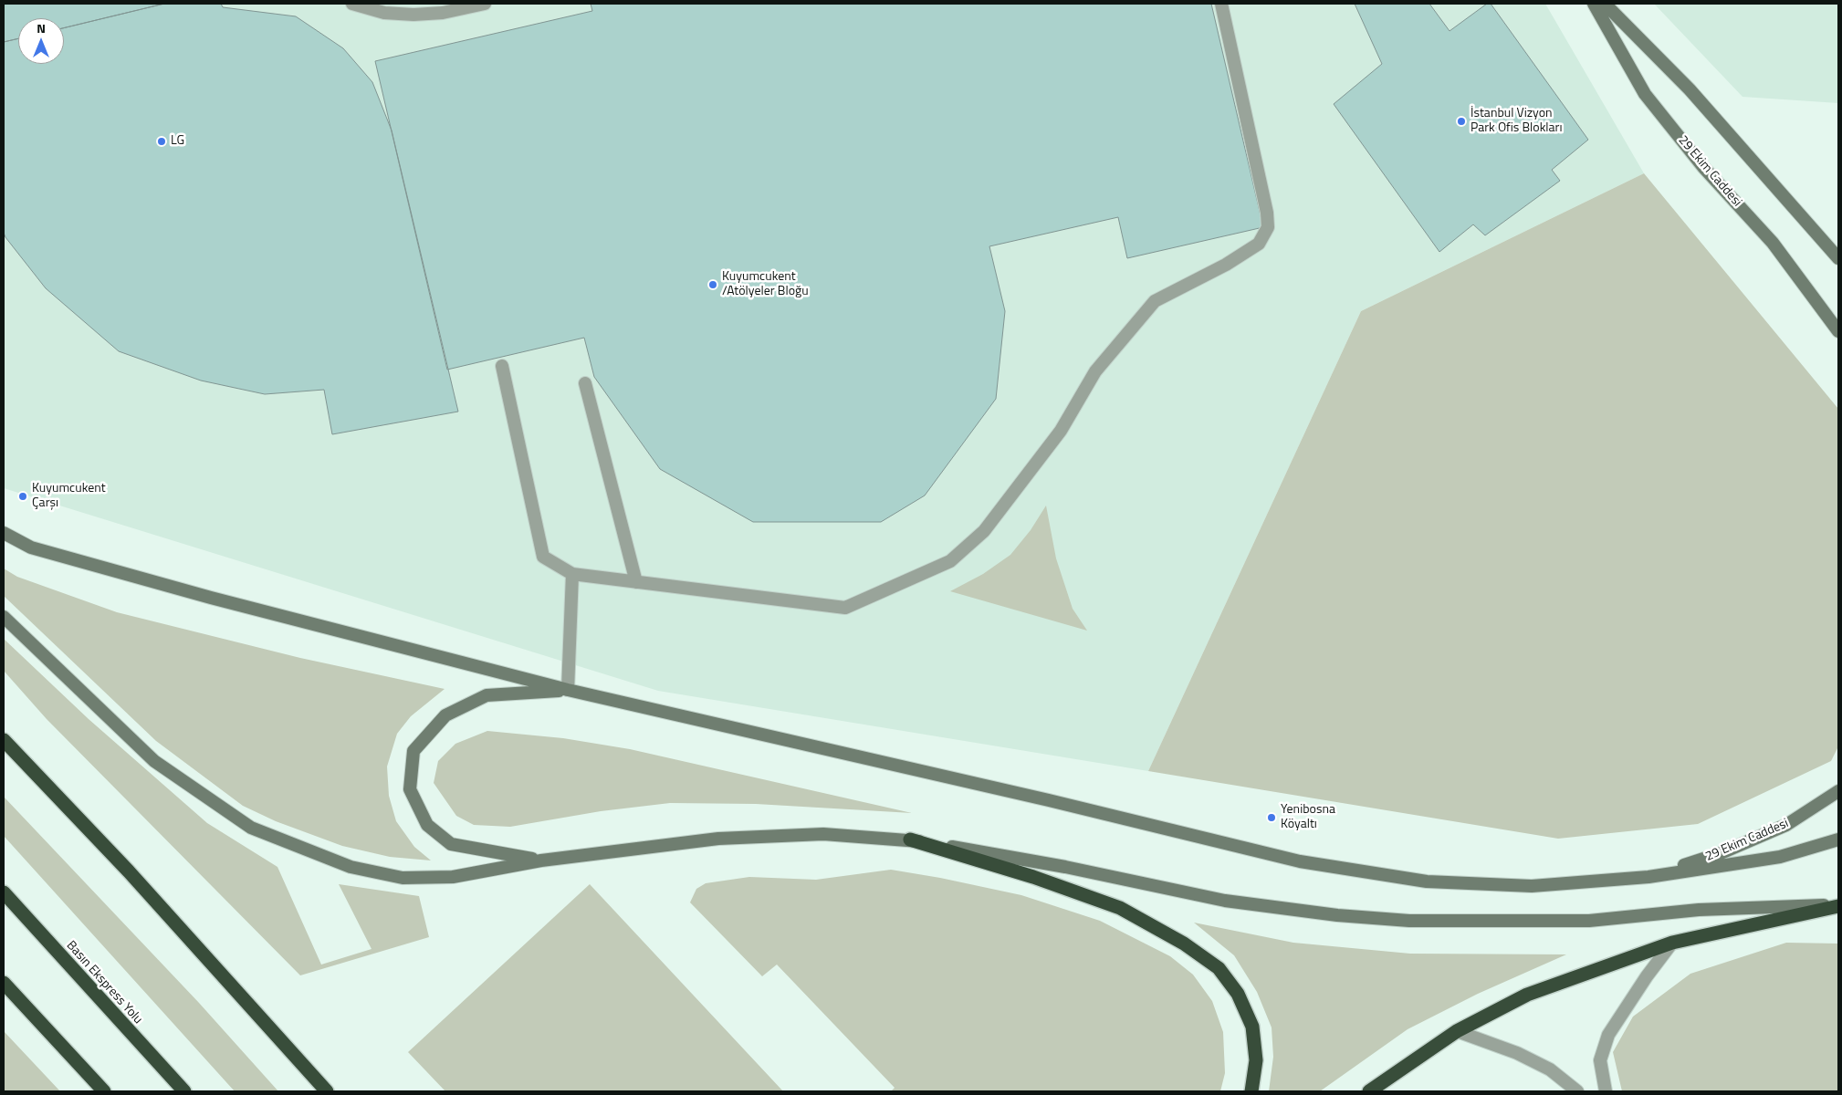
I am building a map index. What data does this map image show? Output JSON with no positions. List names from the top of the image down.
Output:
{
  "streets": {
    "highway": ["Basın Ekspress Yolu"],
    "main road": ["29 Ekim Caddesi"]
  },
  "places": [
    "İstanbul Vizyon Park Ofis Blokları",
    "LG",
    "Kuyumcukent /Atölyeler Bloğu",
    "Kuyumcukent Çarşı",
    "Yenibosna Köyaltı"
  ],
  "north": "top"
}
